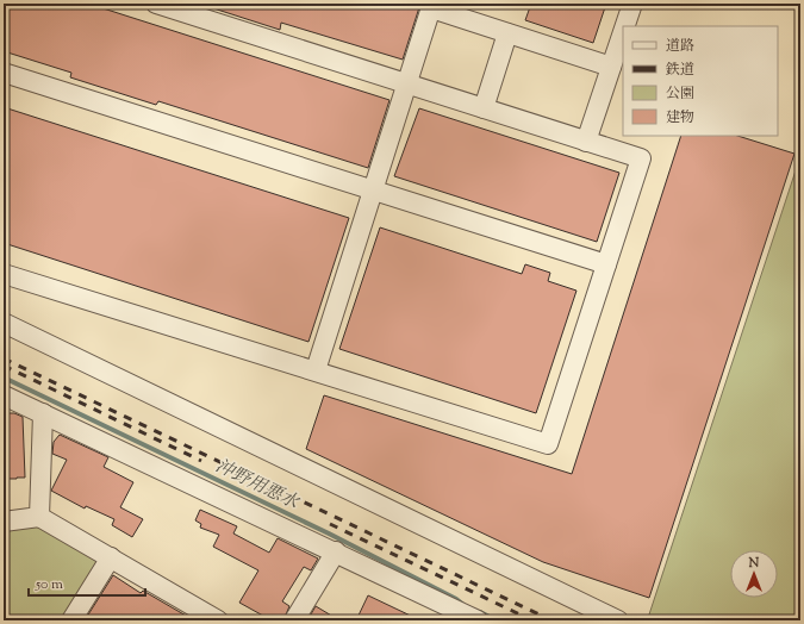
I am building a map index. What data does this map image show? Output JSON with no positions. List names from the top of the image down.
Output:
{
  "water": ["沖野用悪水"],
  "legend": [
    "道路",
    "鉄道",
    "公園",
    "建物"
  ],
  "scale_bar": "50 m",
  "north": "top"
}
